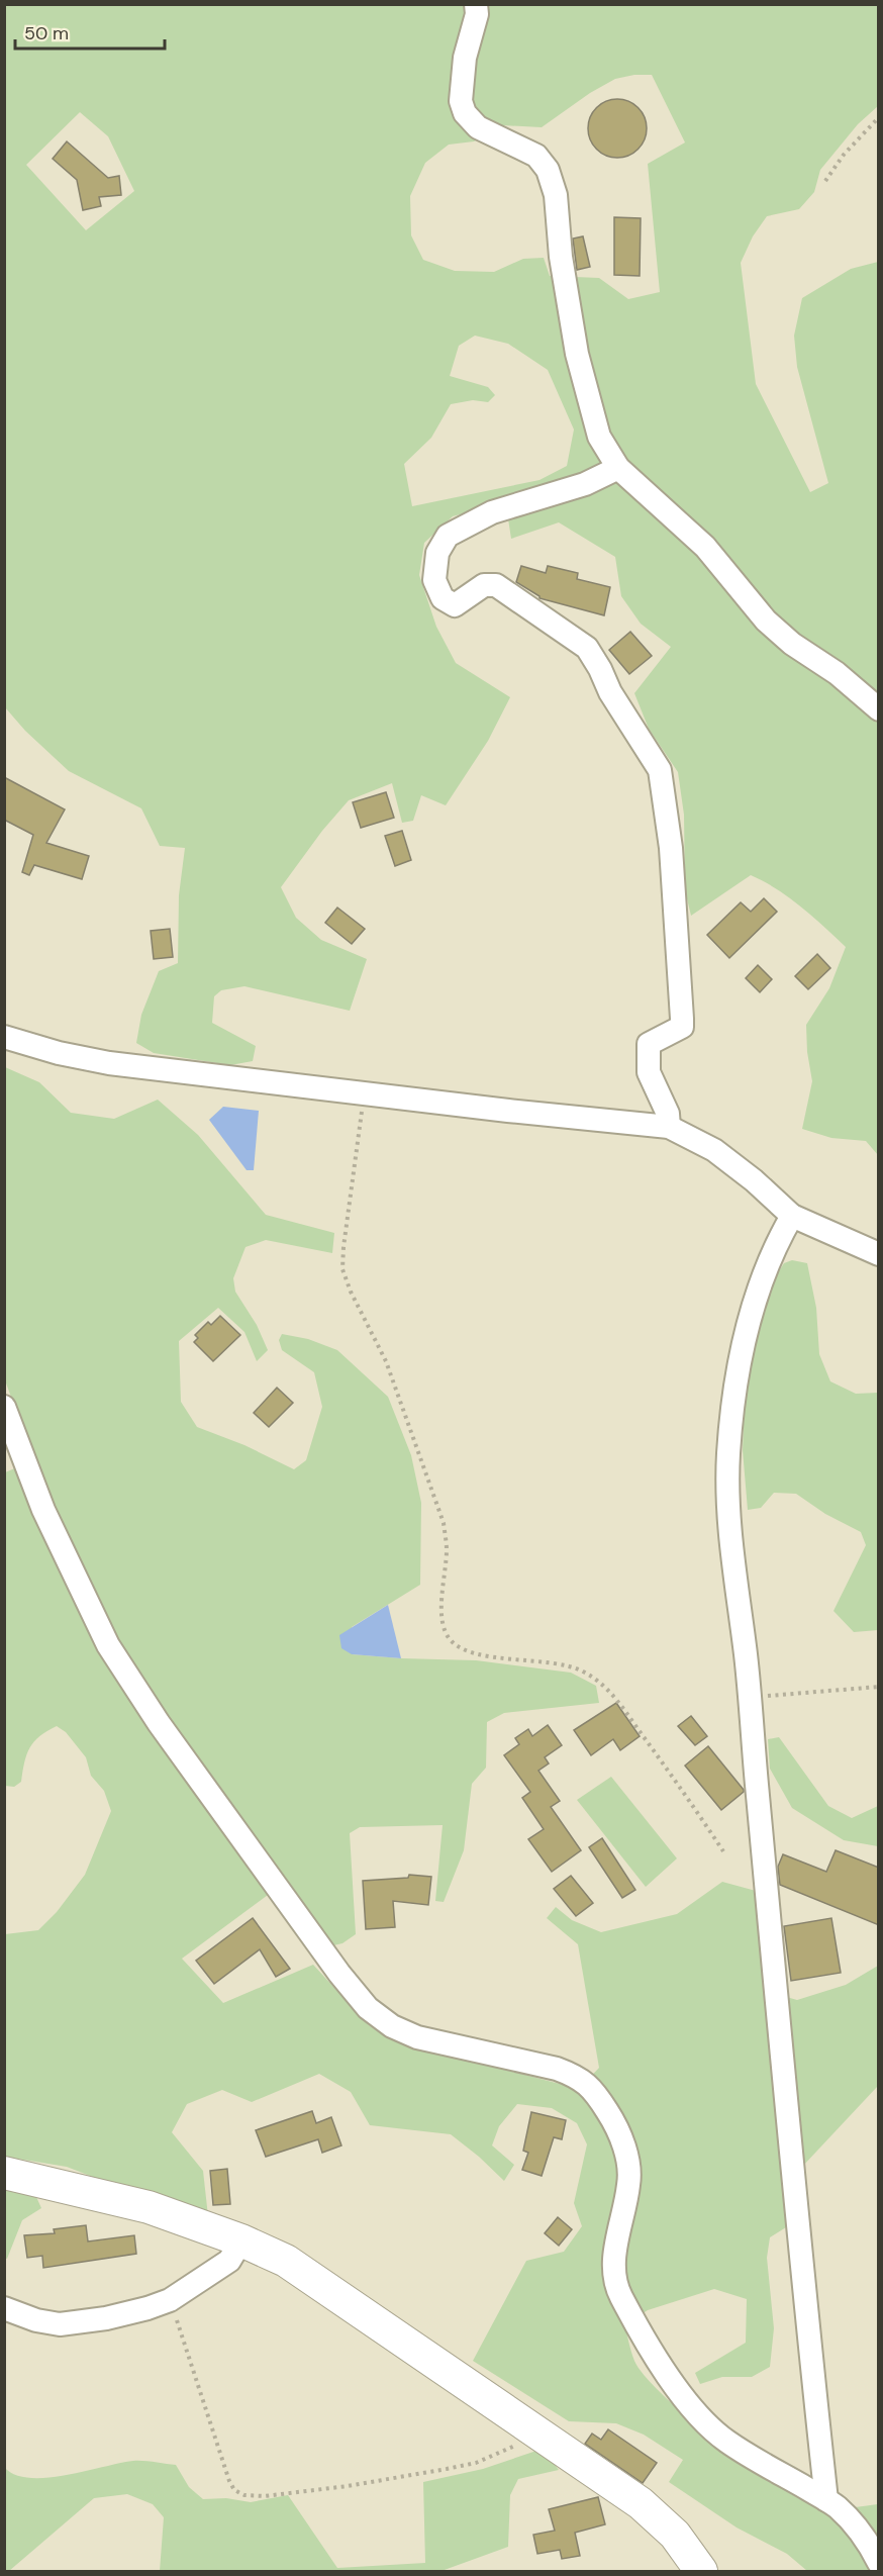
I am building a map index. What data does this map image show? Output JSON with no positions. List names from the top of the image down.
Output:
{
  "scale_bar": "50 m"
}
